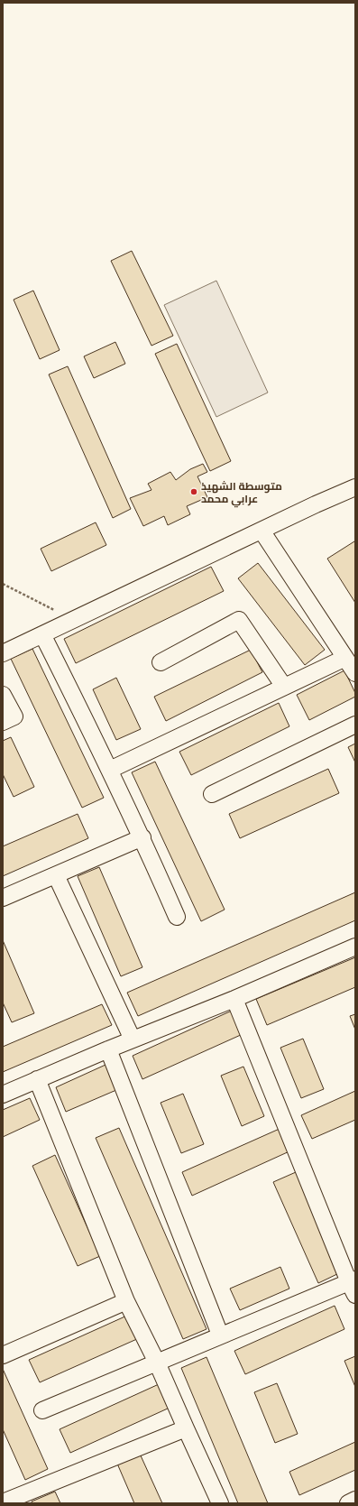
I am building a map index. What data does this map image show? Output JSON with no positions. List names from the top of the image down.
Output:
{
  "places": ["متوسطة الشهيذ عرابي محمد"]
}
